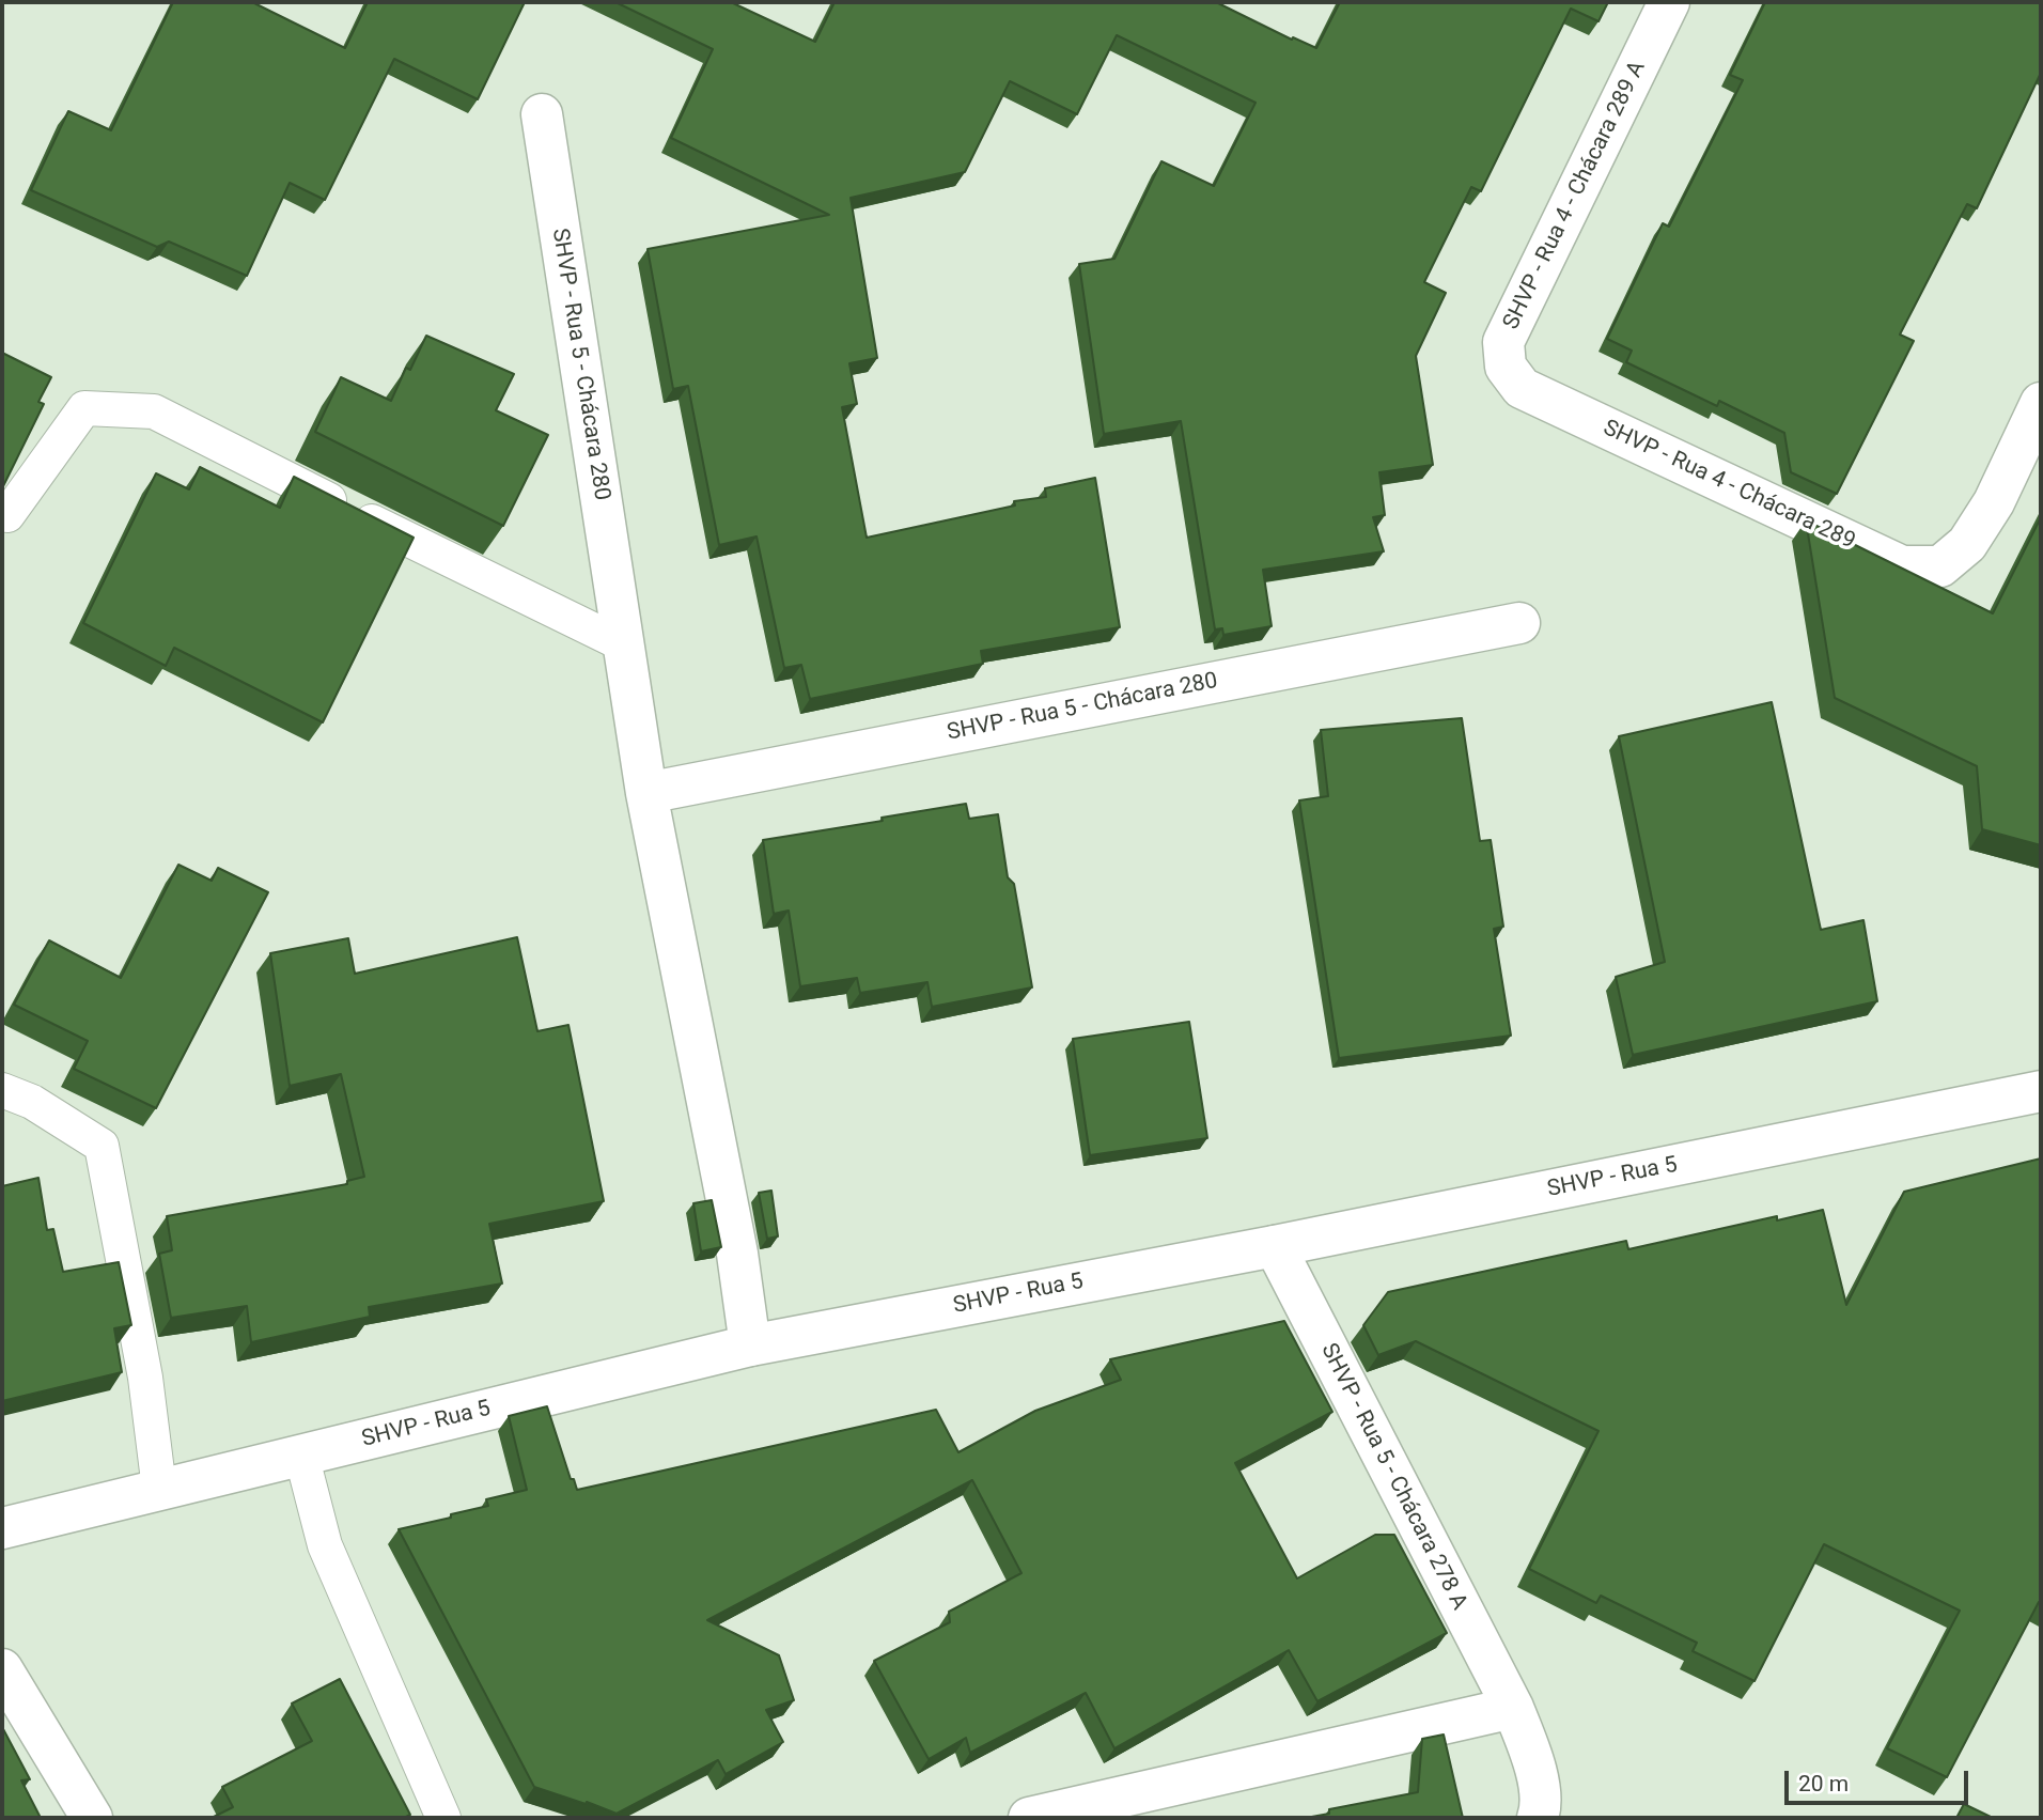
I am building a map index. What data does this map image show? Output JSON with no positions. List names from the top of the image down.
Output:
{
  "streets": {
    "street": [
      "SHVP - Rua 4 - Chácara 289 A",
      "SHVP - Rua 5 - Chácara 280",
      "SHVP - Rua 4 - Chácara 289",
      "SHVP - Rua 5",
      "SHVP - Rua 5 - Chácara 278 A"
    ]
  },
  "crossings": [
    ["SHVP - Rua 4 - Chácara 289 A", "SHVP - Rua 4 - Chácara 289"],
    ["SHVP - Rua 5 - Chácara 280", "SHVP - Rua 5"],
    ["SHVP - Rua 5", "SHVP - Rua 5 - Chácara 278 A"]
  ],
  "scale_bar": "20 m"
}
